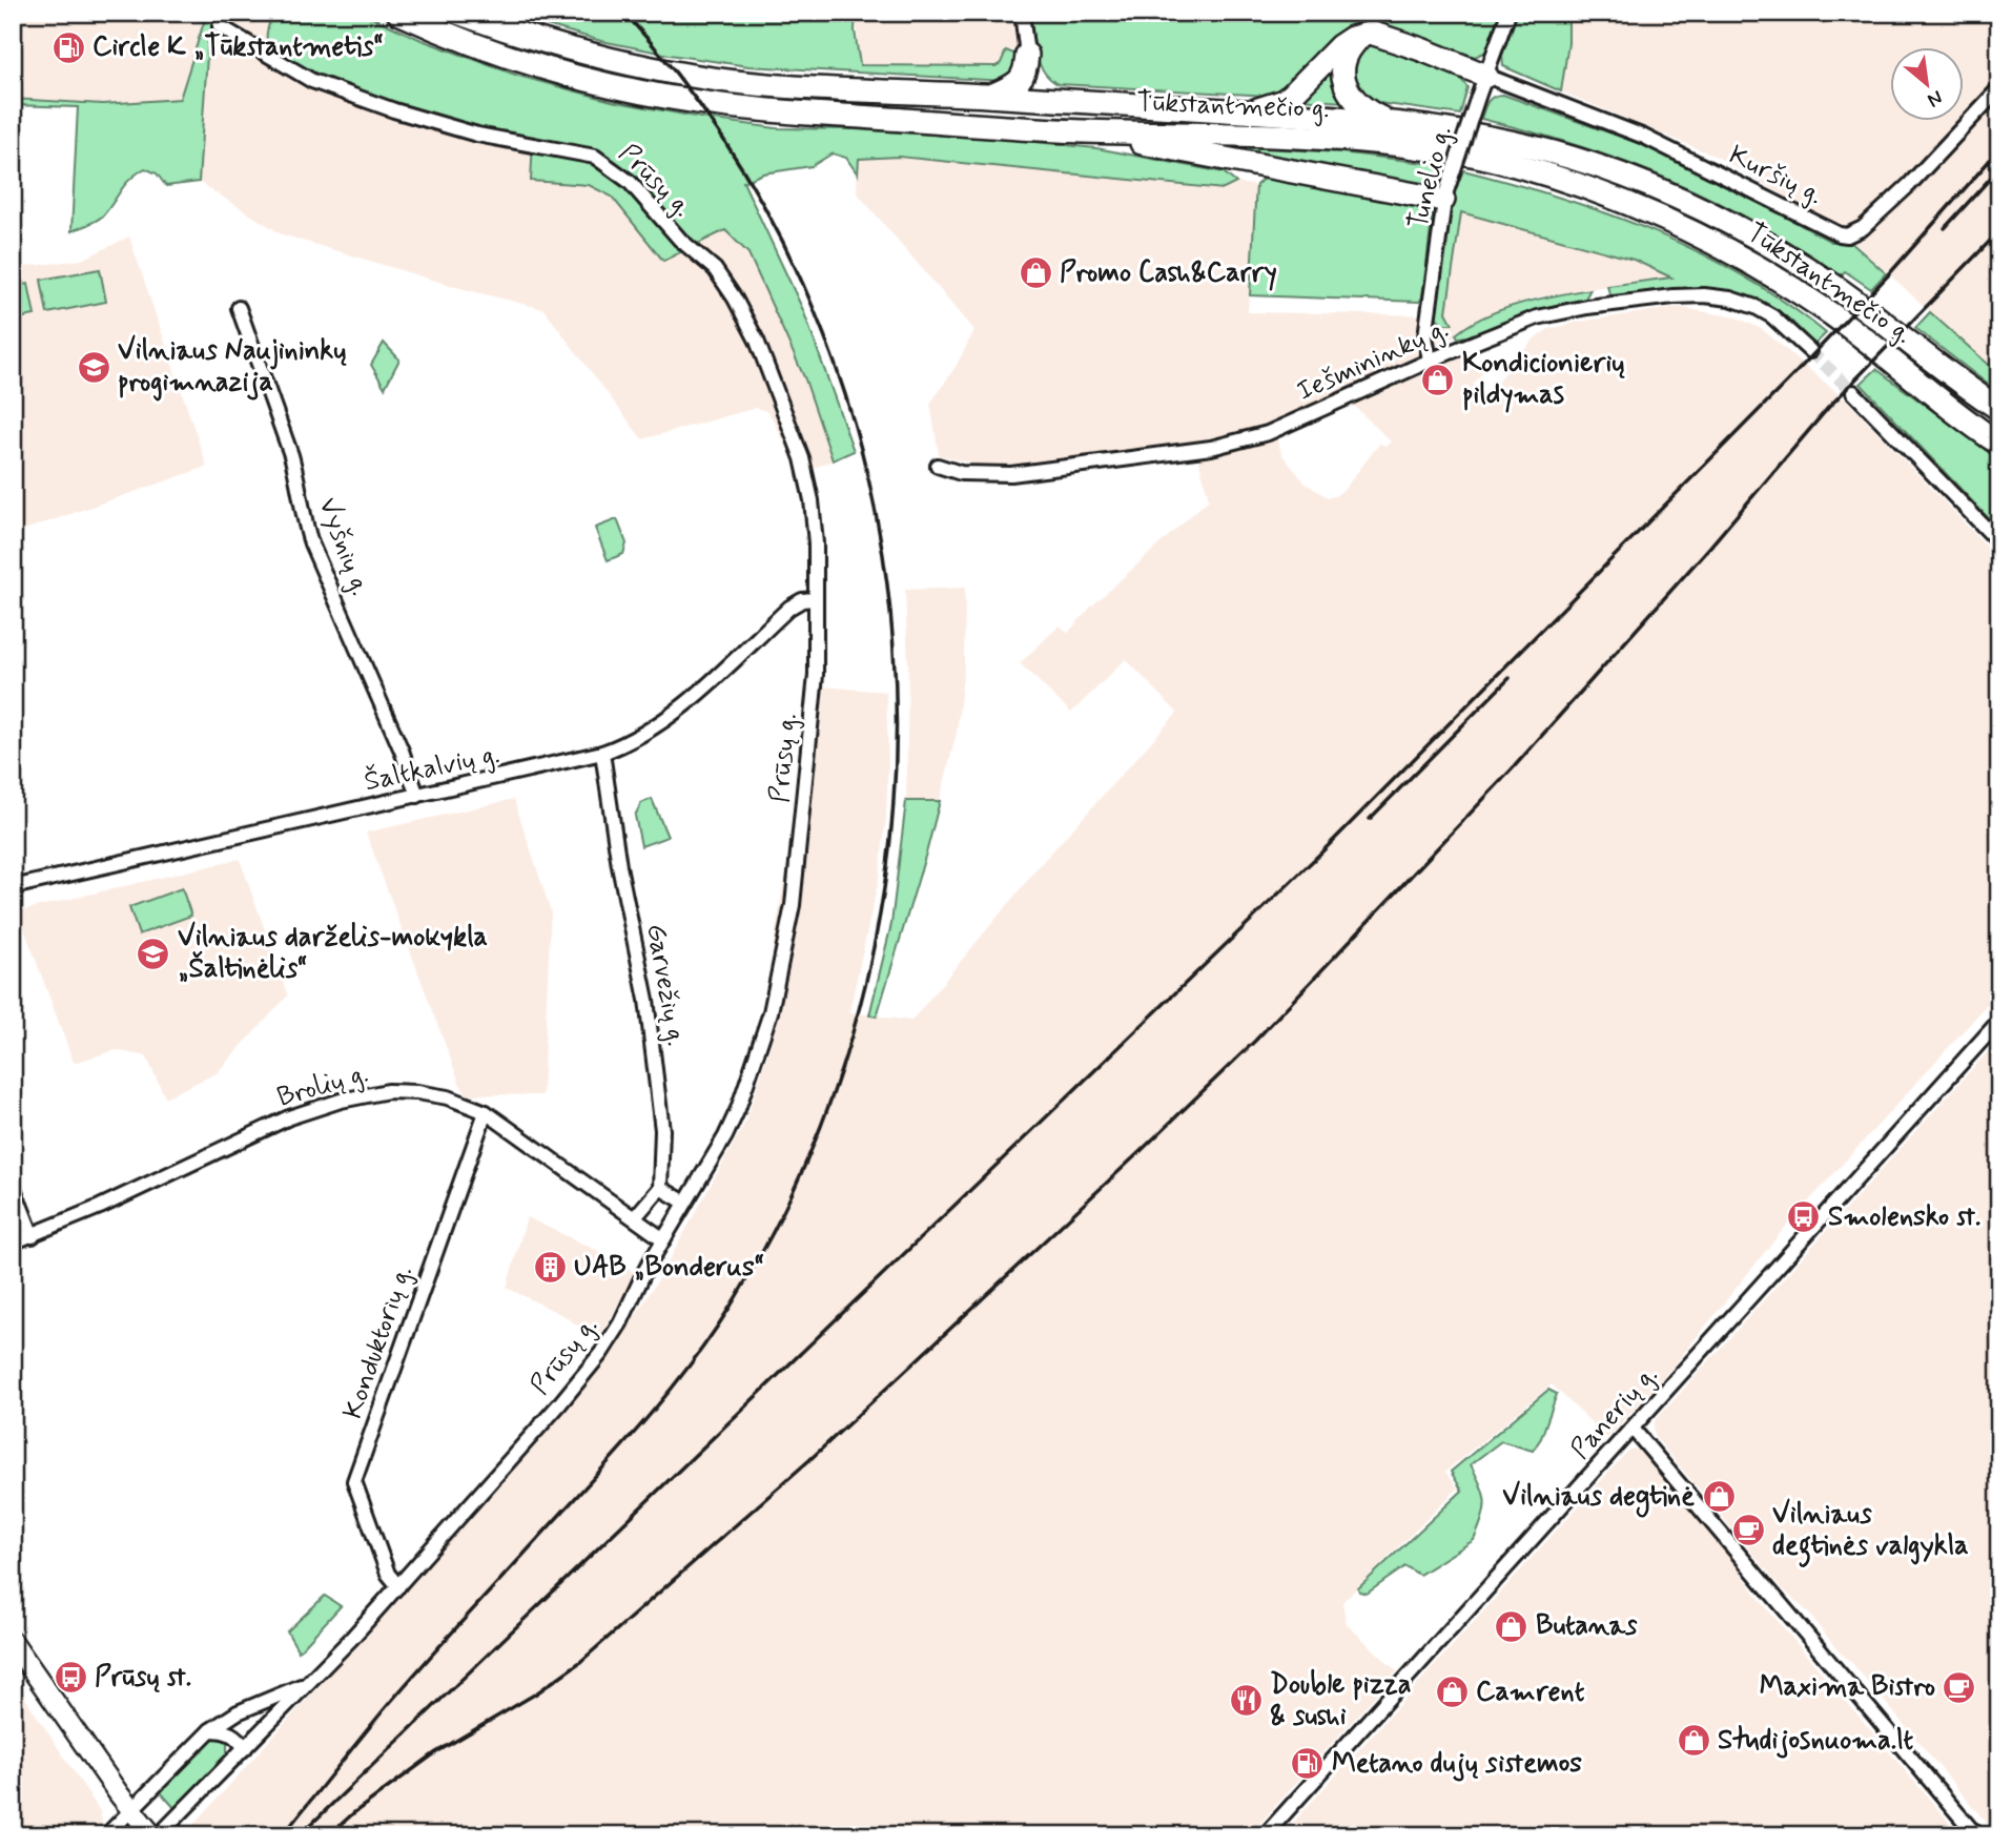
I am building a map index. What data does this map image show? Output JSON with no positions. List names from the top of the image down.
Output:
{
  "streets": {
    "highway": ["Tūkstantmečio g."],
    "street": [
      "Kuršių g.",
      "Tunelio g.",
      "Prūsų g.",
      "Iešmininkų g.",
      "Vyšnių g.",
      "Šaltkalvių g.",
      "Garvežių g.",
      "Brolių g.",
      "Konduktorių g.",
      "Panerių g."
    ]
  },
  "crossings": [
    ["Kuršių g.", "Tunelio g."],
    ["Tunelio g.", "Iešmininkų g."],
    ["Prūsų g.", "Šaltkalvių g."],
    ["Prūsų g.", "Brolių g."],
    ["Prūsų g.", "Konduktorių g."],
    ["Vyšnių g.", "Šaltkalvių g."],
    ["Šaltkalvių g.", "Garvežių g."],
    ["Brolių g.", "Konduktorių g."]
  ],
  "places": {
    "fuel station": ["Circle K „Tūkstantmetis“", "Metano dujų sistemos"],
    "shop": [
      "Promo Cash&Carry",
      "Kondicionierių pildymas",
      "Vilniaus degtinė",
      "Butanas",
      "Camrent",
      "Studijosnuoma.lt"
    ],
    "school or university": ["Vilniaus Naujininkų progimnazija", "Vilniaus darželis-mokykla „Šaltinėlis“"],
    "bus stop": ["Smolensko st.", "Prūsų st."],
    "building": ["UAB „Bonderus“"],
    "cafe": ["Vilniaus degtinės valgykla", "Maxima Bistro"],
    "restaurant": ["Double pizza & sushi"]
  },
  "north": "bottom right"
}
